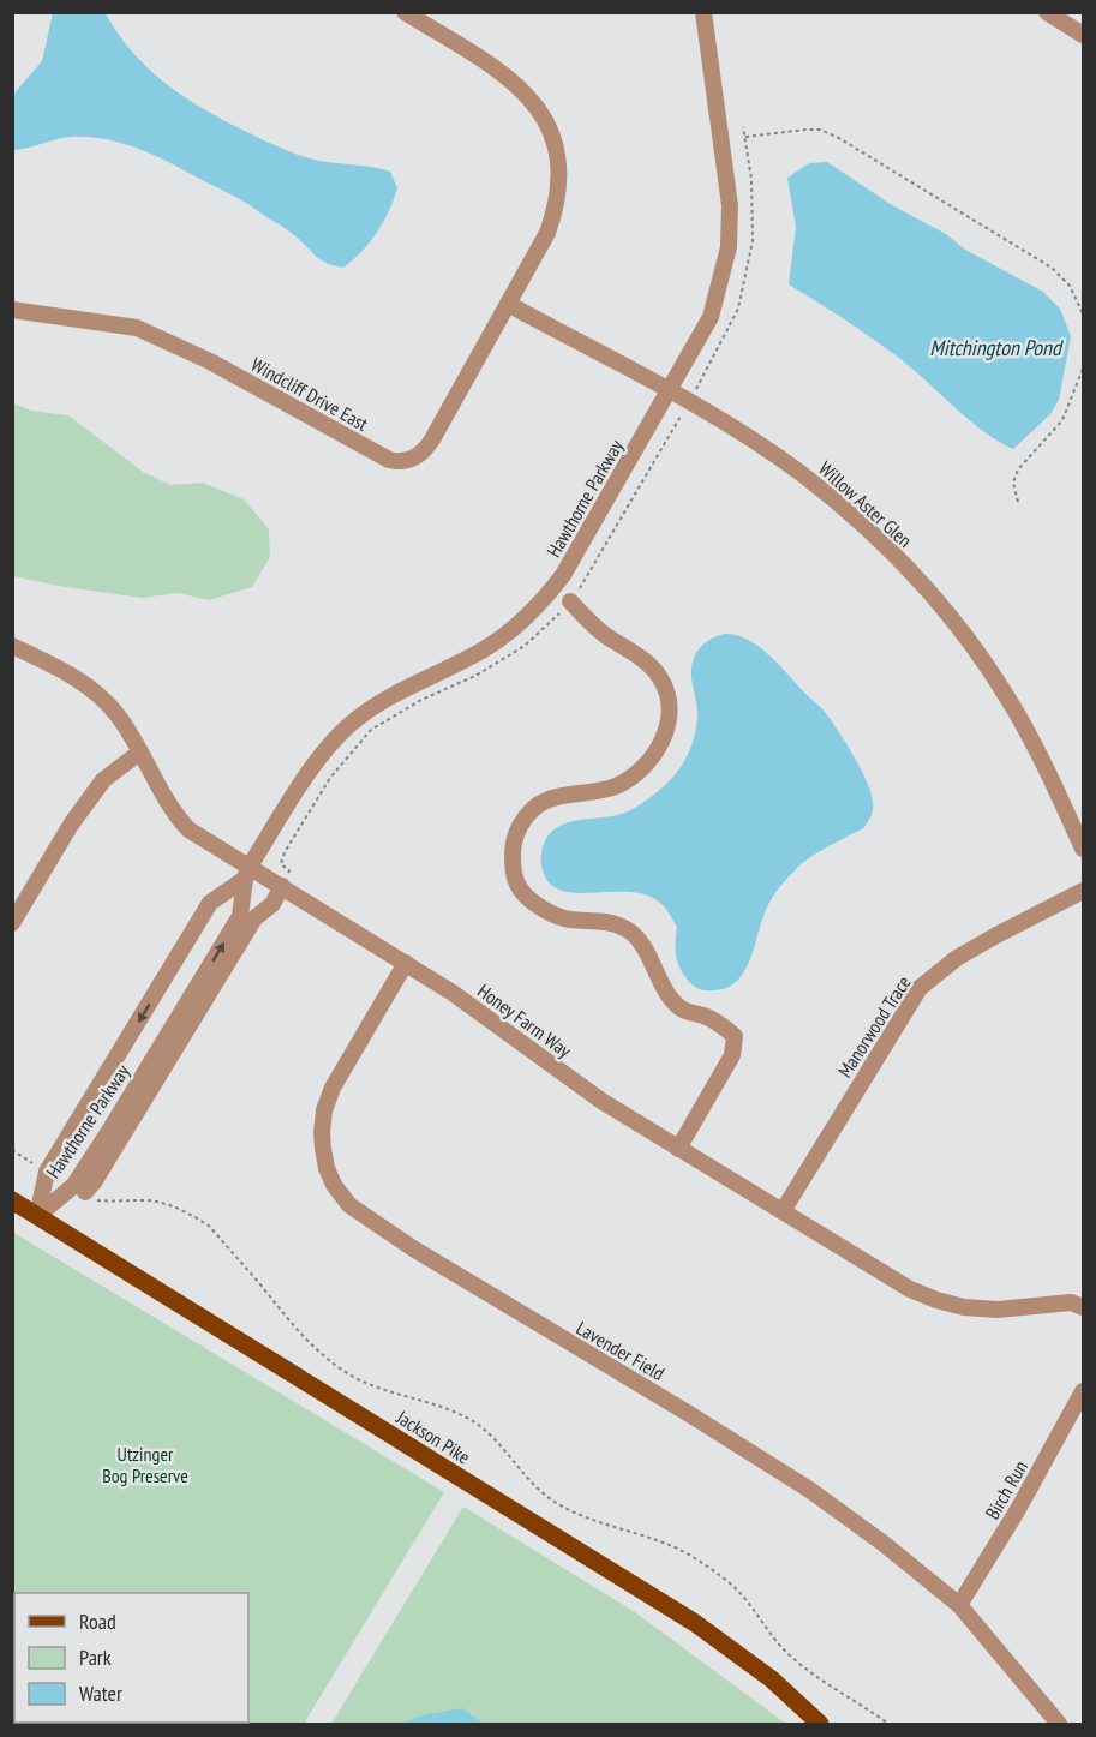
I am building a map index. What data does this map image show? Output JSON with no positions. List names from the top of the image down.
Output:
{
  "streets": {
    "main road": ["Jackson Pike"],
    "street": [
      "Windcliff Drive East",
      "Hawthorne Parkway",
      "Willow Aster Glen",
      "Honey Farm Way",
      "Manorwood Trace",
      "Lavender Field",
      "Birch Run"
    ]
  },
  "crossings": [
    ["Windcliff Drive East", "Willow Aster Glen"],
    ["Hawthorne Parkway", "Willow Aster Glen"],
    ["Hawthorne Parkway", "Honey Farm Way"],
    ["Hawthorne Parkway", "Jackson Pike"],
    ["Honey Farm Way", "Manorwood Trace"],
    ["Honey Farm Way", "Lavender Field"],
    ["Lavender Field", "Birch Run"]
  ],
  "water": ["Mitchington Pond"],
  "parks": ["Utzinger Bog Preserve"],
  "legend": ["Road", "Park", "Water"]
}
